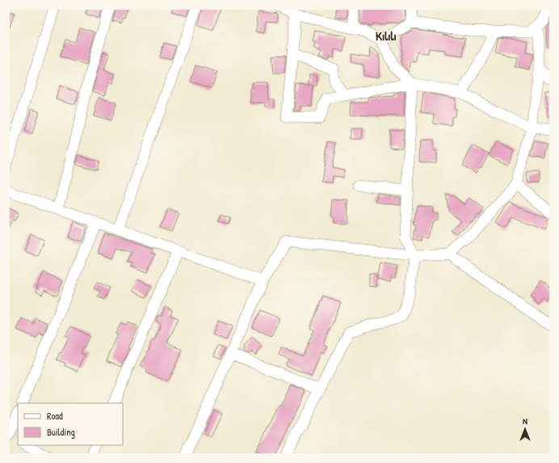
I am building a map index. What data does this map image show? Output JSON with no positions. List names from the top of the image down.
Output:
{
  "districts": ["Kılılı"],
  "legend": ["Road", "Building"],
  "north": "top"
}
